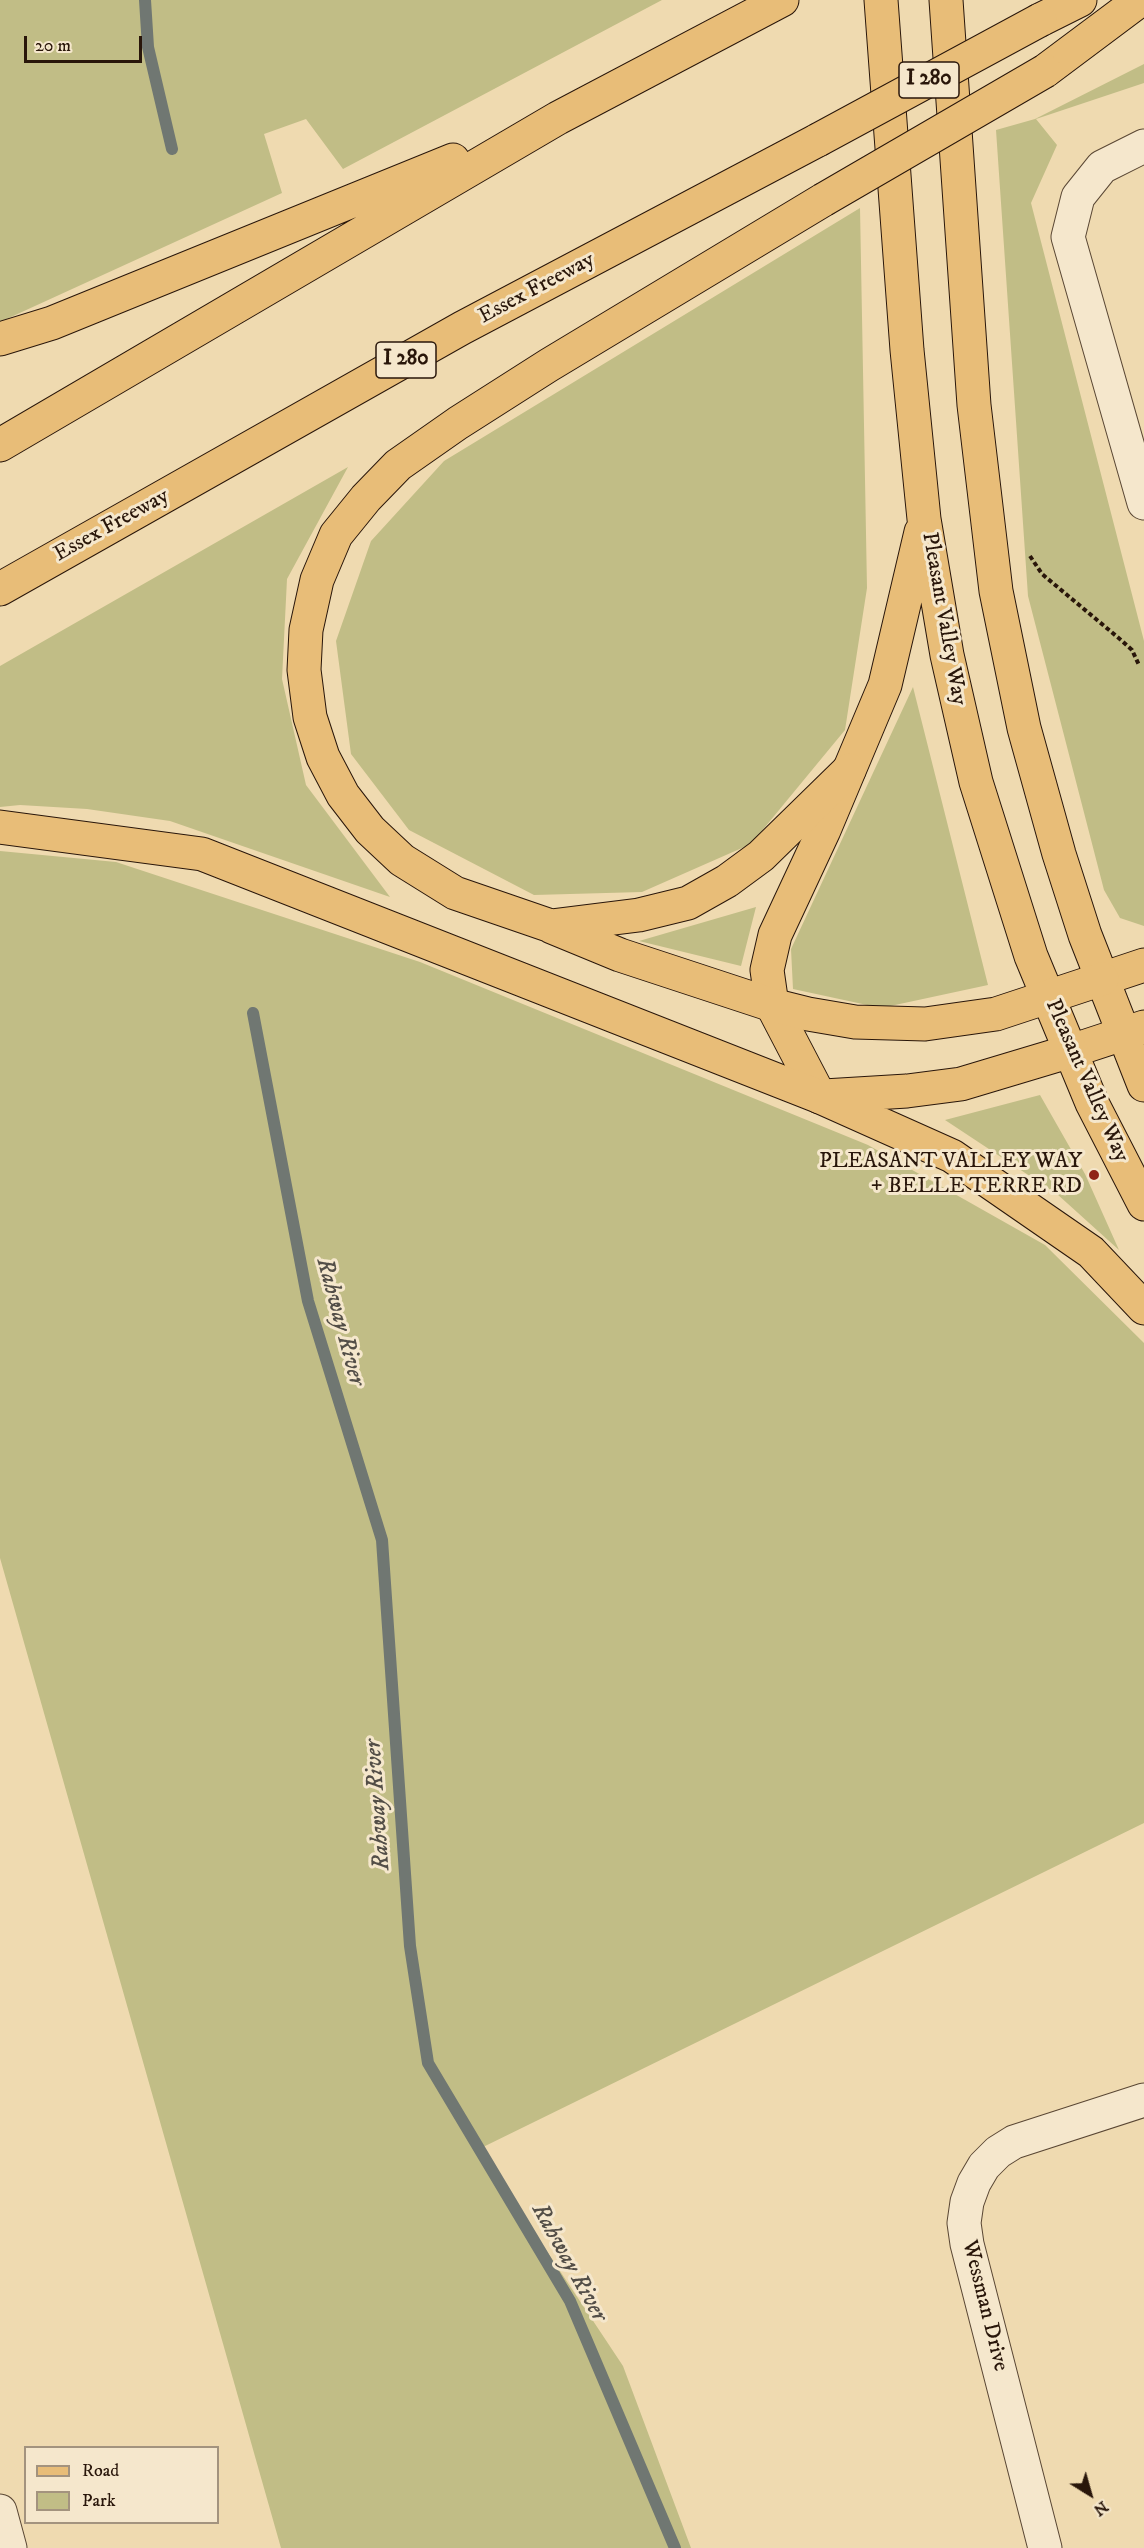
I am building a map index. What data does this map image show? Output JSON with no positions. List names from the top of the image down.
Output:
{
  "streets": {
    "main road": ["I 280", "Essex Freeway", "Pleasant Valley Way"],
    "street": ["Wessman Drive"]
  },
  "water": ["Rahway River"],
  "places": ["PLEASANT VALLEY WAY + BELLE TERRE RD"],
  "legend": ["Road", "Park"],
  "scale_bar": "20 m",
  "north": "bottom right"
}
